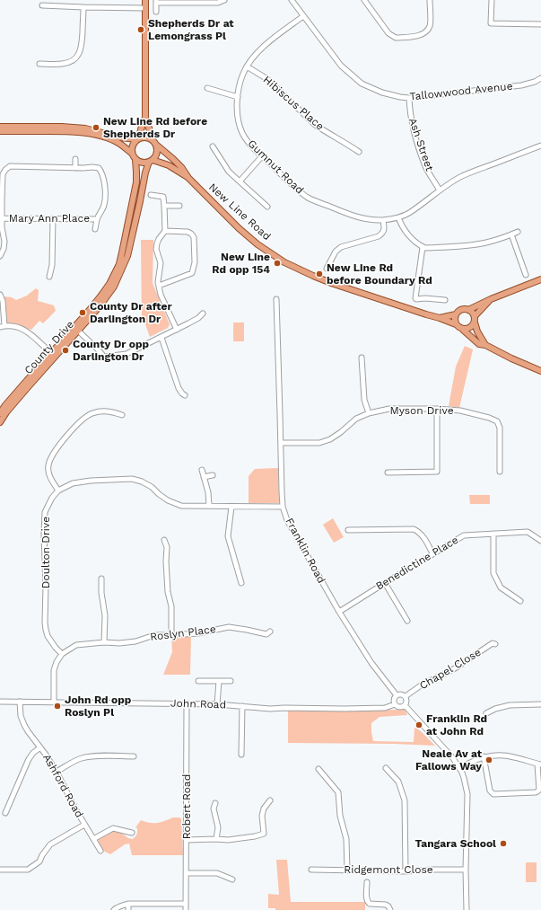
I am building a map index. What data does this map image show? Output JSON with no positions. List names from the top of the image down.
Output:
{
  "streets": {
    "main road": ["New Line Road", "County Drive"],
    "street": [
      "Tallowwood Avenue",
      "Hibiscus Place",
      "Ash Street",
      "Gumnut Road",
      "Mary Ann Place",
      "Myson Drive",
      "Franklin Road",
      "Doulton Drive",
      "Benedictine Place",
      "Roslyn Place",
      "Chapel Close",
      "John Road",
      "Ashford Road",
      "Robert Road",
      "Ridgemont Close"
    ]
  },
  "crossings": [
    ["Tallowwood Avenue", "Ash Street"],
    ["Tallowwood Avenue", "Gumnut Road"],
    ["Hibiscus Place", "Gumnut Road"],
    ["Ash Street", "Gumnut Road"],
    ["New Line Road", "County Drive"],
    ["Myson Drive", "Franklin Road"],
    ["Franklin Road", "Benedictine Place"],
    ["Franklin Road", "Chapel Close"],
    ["Franklin Road", "John Road"],
    ["Doulton Drive", "Roslyn Place"],
    ["Chapel Close", "John Road"],
    ["John Road", "Ashford Road"],
    ["John Road", "Robert Road"]
  ],
  "places": [
    "Shepherds Dr at Lemongrass Pl",
    "New Line Rd before Shepherds Dr",
    "New Line Rd opp 154",
    "New Line Rd before Boundary Rd",
    "County Dr after Darlington Dr",
    "County Dr opp Darlington Dr",
    "John Rd opp Roslyn Pl",
    "Franklin Rd at John Rd",
    "Neale Av at Fallows Way",
    "Tangara School"
  ]
}
